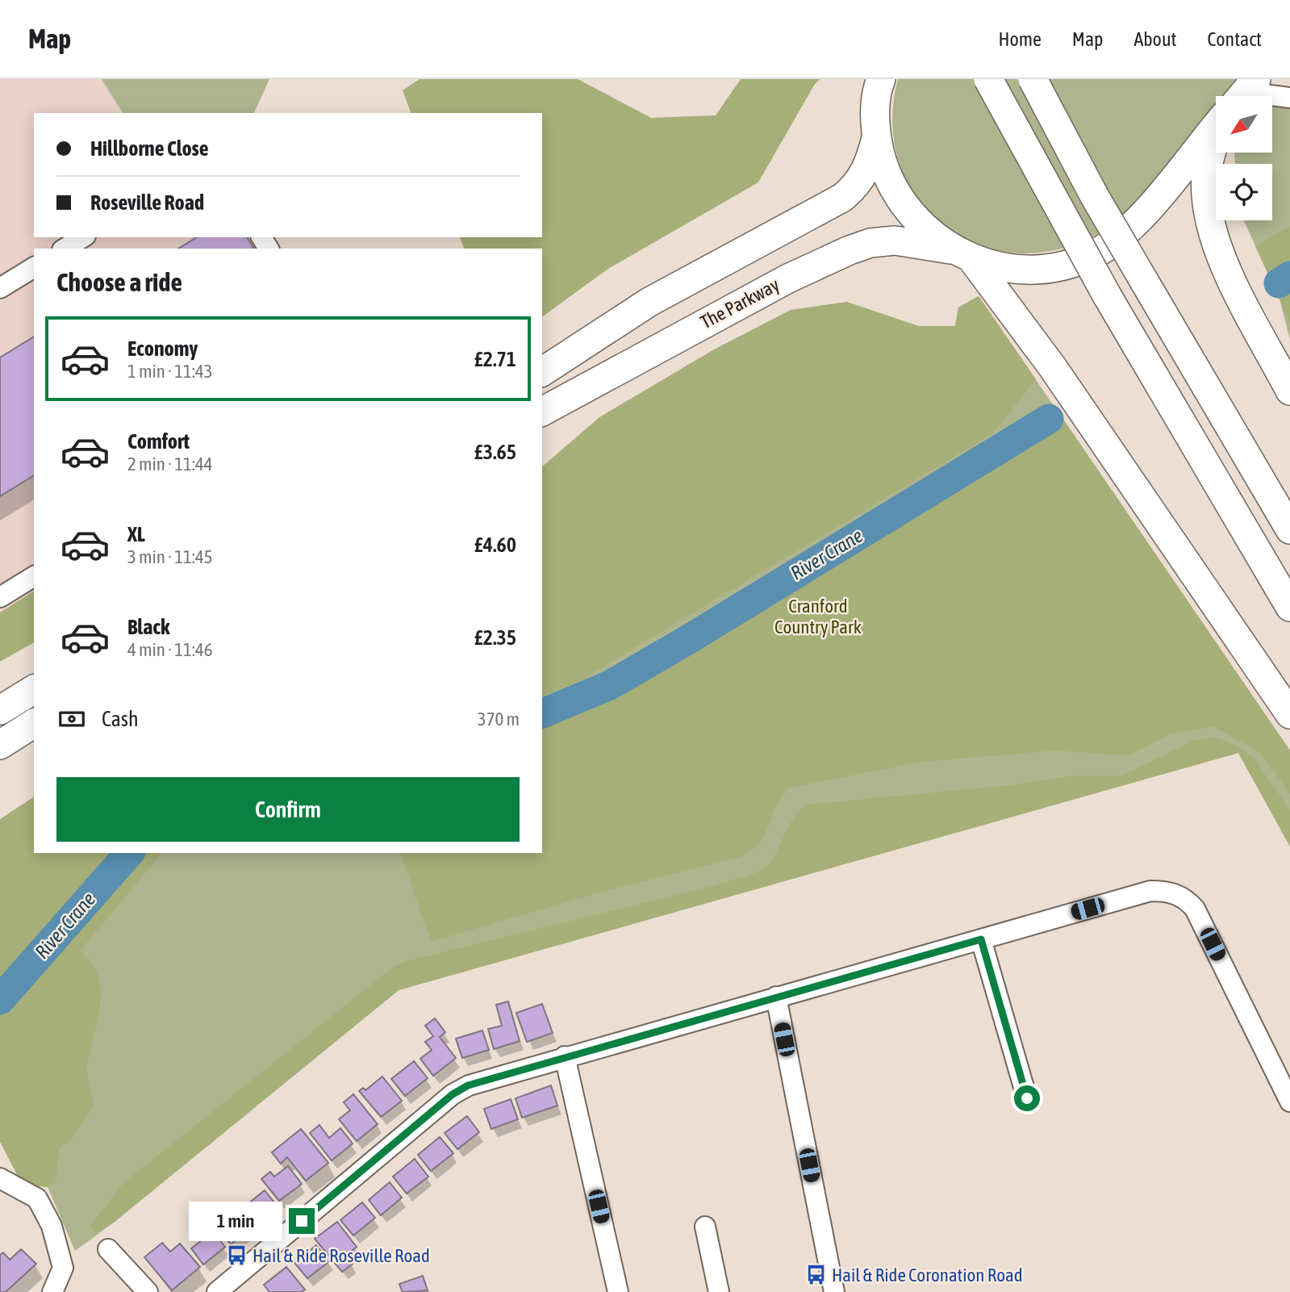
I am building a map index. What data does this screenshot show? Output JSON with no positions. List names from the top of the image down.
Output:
{
  "streets": {
    "highway": ["The Parkway"]
  },
  "water": ["River Crane"],
  "parks": ["Cranford Country Park"],
  "places": {
    "bus stop": ["Hail & Ride Roseville Road", "Hail & Ride Coronation Road"]
  },
  "north": "bottom left",
  "page": {
    "header": "Map",
    "nav": [
      "Home",
      "Map",
      "About",
      "Contact"
    ],
    "banner": ["Hillborne Close", "Roseville Road"],
    "heading": "Choose a ride",
    "list": [
      {
        "name": "Economy",
        "note": "1 min · 11:43",
        "value": "£2.71"
      },
      {
        "name": "Comfort",
        "note": "2 min · 11:44",
        "value": "£3.65"
      },
      {
        "name": "XL",
        "note": "3 min · 11:45",
        "value": "£4.60"
      },
      {
        "name": "Black",
        "note": "4 min · 11:46",
        "value": "£2.35"
      }
    ],
    "pay": ["Cash", "370 m"],
    "buttons": "Confirm",
    "bubble": "1 min"
  }
}
